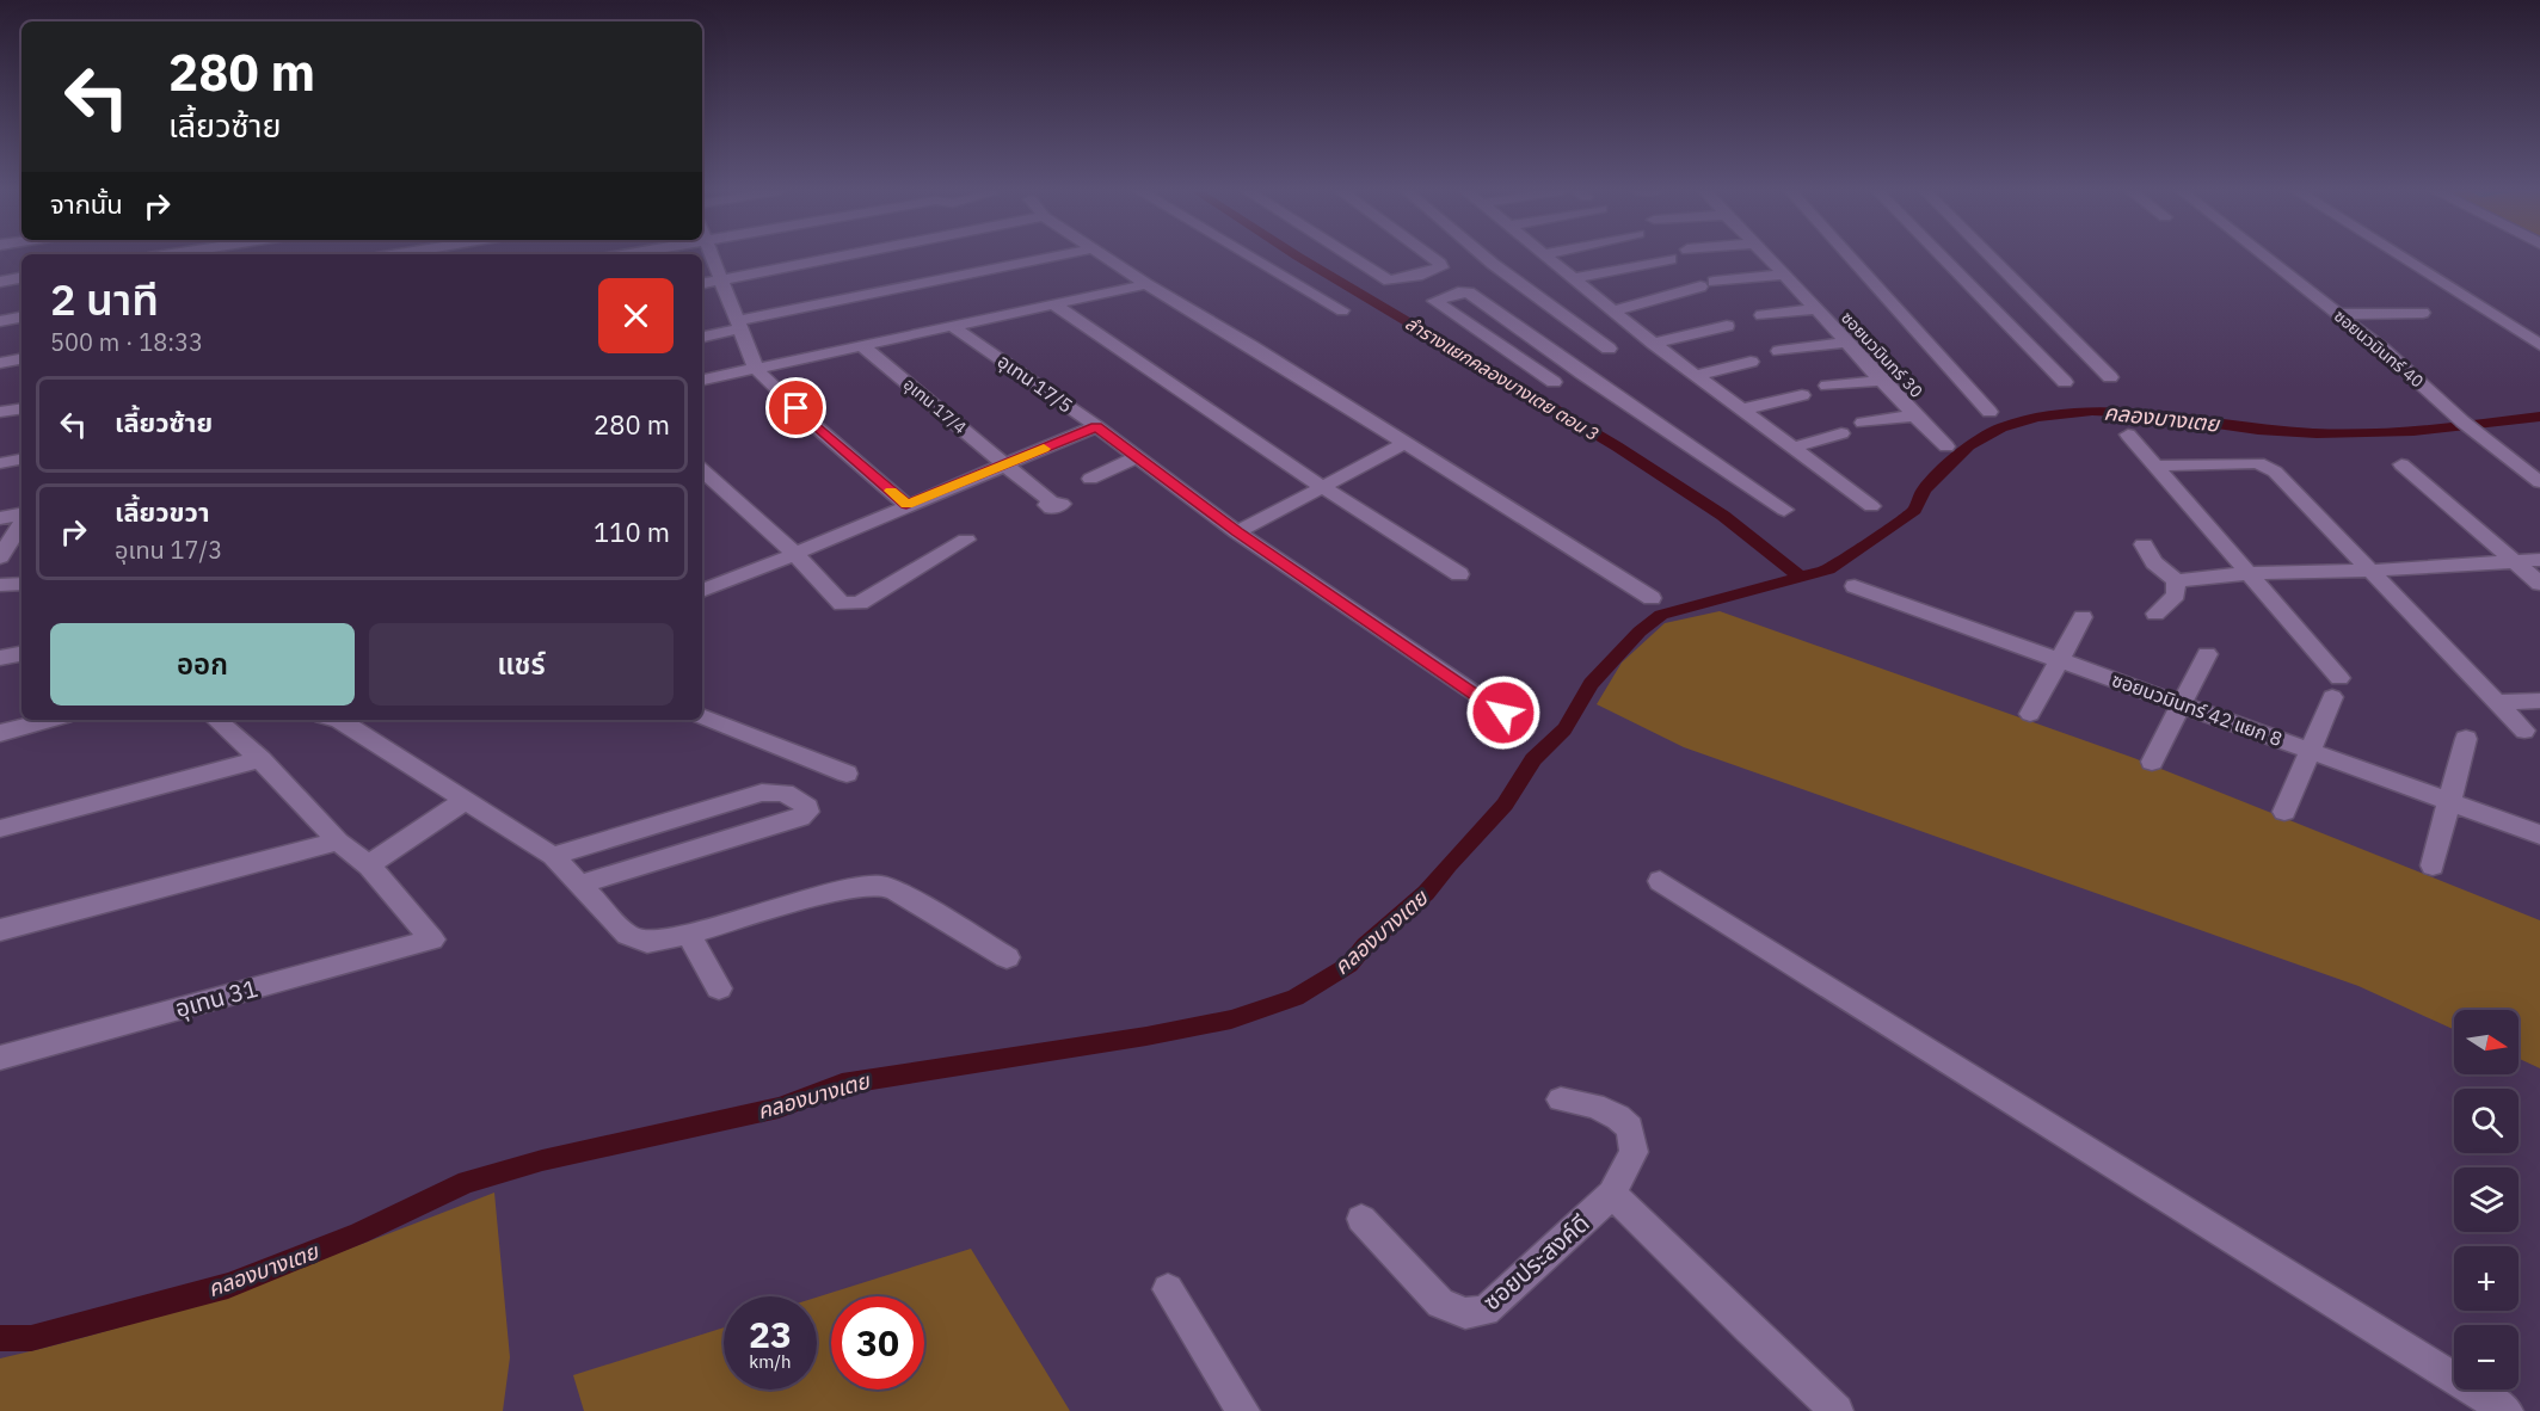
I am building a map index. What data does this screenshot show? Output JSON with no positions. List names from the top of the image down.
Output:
{
  "streets": {
    "street": [
      "ซอยนวมินทร์ 40",
      "ซอยนวมินทร์ 30",
      "อุเทน 17/5",
      "อุเทน 17/4",
      "ซอยนวมินทร์ 42 แยก 8",
      "อุเทน 31",
      "ซอยประสงค์ดี"
    ]
  },
  "water": ["ลำรางแยกคลองบางเตย ตอน 3", "คลองบางเตย"],
  "north": "right",
  "page": {
    "turn": ["280 m", "เลี้ยวซ้าย"],
    "then": "จากนั้น",
    "heading": ["2 นาที", "500 m · 18:33"],
    "list": [
      {
        "name": "เลี้ยวซ้าย",
        "value": "280 m"
      },
      {
        "name": "เลี้ยวขวา",
        "note": "อุเทน 17/3",
        "value": "110 m"
      }
    ],
    "buttons": ["ออก", "แชร์"],
    "map_buttons": ["+", "−"],
    "speed": "23 km/h",
    "limit": "30"
  }
}
